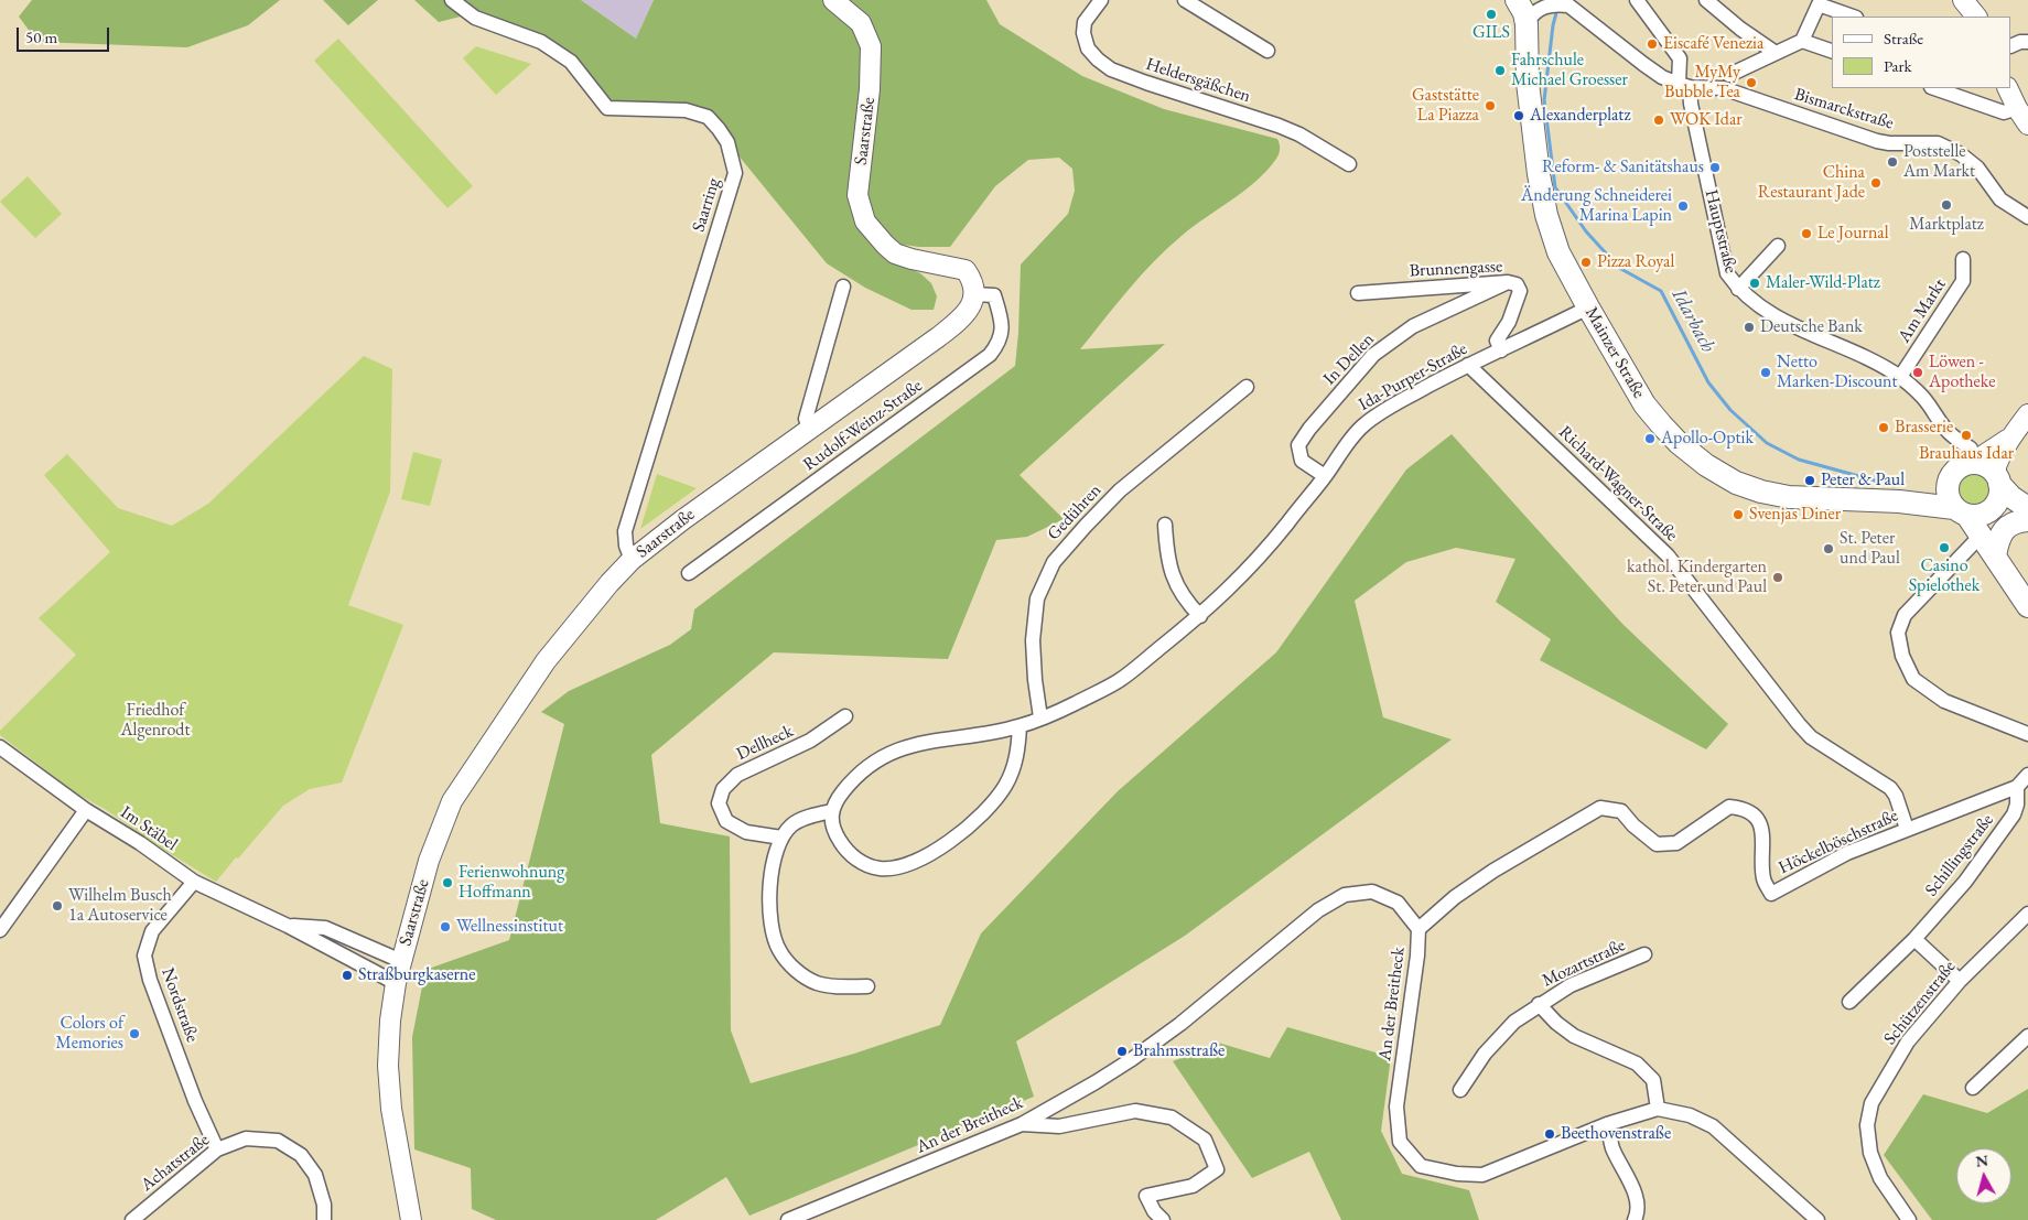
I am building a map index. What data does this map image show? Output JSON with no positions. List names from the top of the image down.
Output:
{
  "streets": {
    "main road": ["Mainzer Straße"],
    "street": [
      "Heldersgäßchen",
      "Bismarckstraße",
      "Saarstraße",
      "Saarring",
      "Hauptstraße",
      "Brunnengasse",
      "Am Markt",
      "In Dellen",
      "Ida-Purper-Straße",
      "Rudolf-Weinz-Straße",
      "Richard-Wagner-Straße",
      "Gedühren",
      "Dellheck",
      "Im Stäbel",
      "Höckelböschstraße",
      "Schillingstraße",
      "Mozartstraße",
      "Schützenstraße",
      "An der Breitheck",
      "Nordstraße",
      "Achatstraße"
    ]
  },
  "crossings": [
    ["Bismarckstraße", "Hauptstraße"],
    ["Saarstraße", "Saarring"],
    ["Saarstraße", "Rudolf-Weinz-Straße"],
    ["Saarstraße", "Im Stäbel"],
    ["Hauptstraße", "Am Markt"],
    ["Hauptstraße", "Mainzer Straße"],
    ["Brunnengasse", "In Dellen"],
    ["Brunnengasse", "Ida-Purper-Straße"],
    ["Mainzer Straße", "Ida-Purper-Straße"],
    ["In Dellen", "Ida-Purper-Straße"],
    ["Ida-Purper-Straße", "Richard-Wagner-Straße"],
    ["Ida-Purper-Straße", "Gedühren"],
    ["Richard-Wagner-Straße", "Höckelböschstraße"],
    ["Im Stäbel", "Nordstraße"],
    ["Höckelböschstraße", "Schillingstraße"],
    ["Höckelböschstraße", "An der Breitheck"],
    ["Mozartstraße", "An der Breitheck"],
    ["Nordstraße", "Achatstraße"]
  ],
  "water": ["Idarbach"],
  "parks": ["Friedhof Algenrodt"],
  "places": [
    "GILS",
    "Eiscafé Venezia",
    "Fahrschule Michael Groesser",
    "MyMy Bubble Tea",
    "Gaststätte La Piazza",
    "Alexanderplatz",
    "WOK Idar",
    "Poststelle Am Markt",
    "Reform- & Sanitätshaus",
    "China Restaurant Jade",
    "Marktplatz",
    "Änderung Schneiderei Marina Lapin",
    "Le Journal",
    "Pizza Royal",
    "Maler-Wild-Platz",
    "Deutsche Bank",
    "Netto Marken-Discount",
    "Löwen - Apotheke",
    "Brasserie",
    "Brauhaus Idar",
    "Apollo-Optik",
    "Peter & Paul",
    "Svenjas Diner",
    "Casino Spielothek",
    "St. Peter und Paul",
    "kathol. Kindergarten St. Peter und Paul",
    "Ferienwohnung Hoffmann",
    "Wilhelm Busch 1a Autoservice",
    "Wellnessinstitut",
    "Straßburgkaserne",
    "Colors of Memories",
    "Brahmsstraße",
    "Beethovenstraße"
  ],
  "legend": ["Straße", "Park"],
  "scale_bar": "50 m",
  "north": "top"
}
